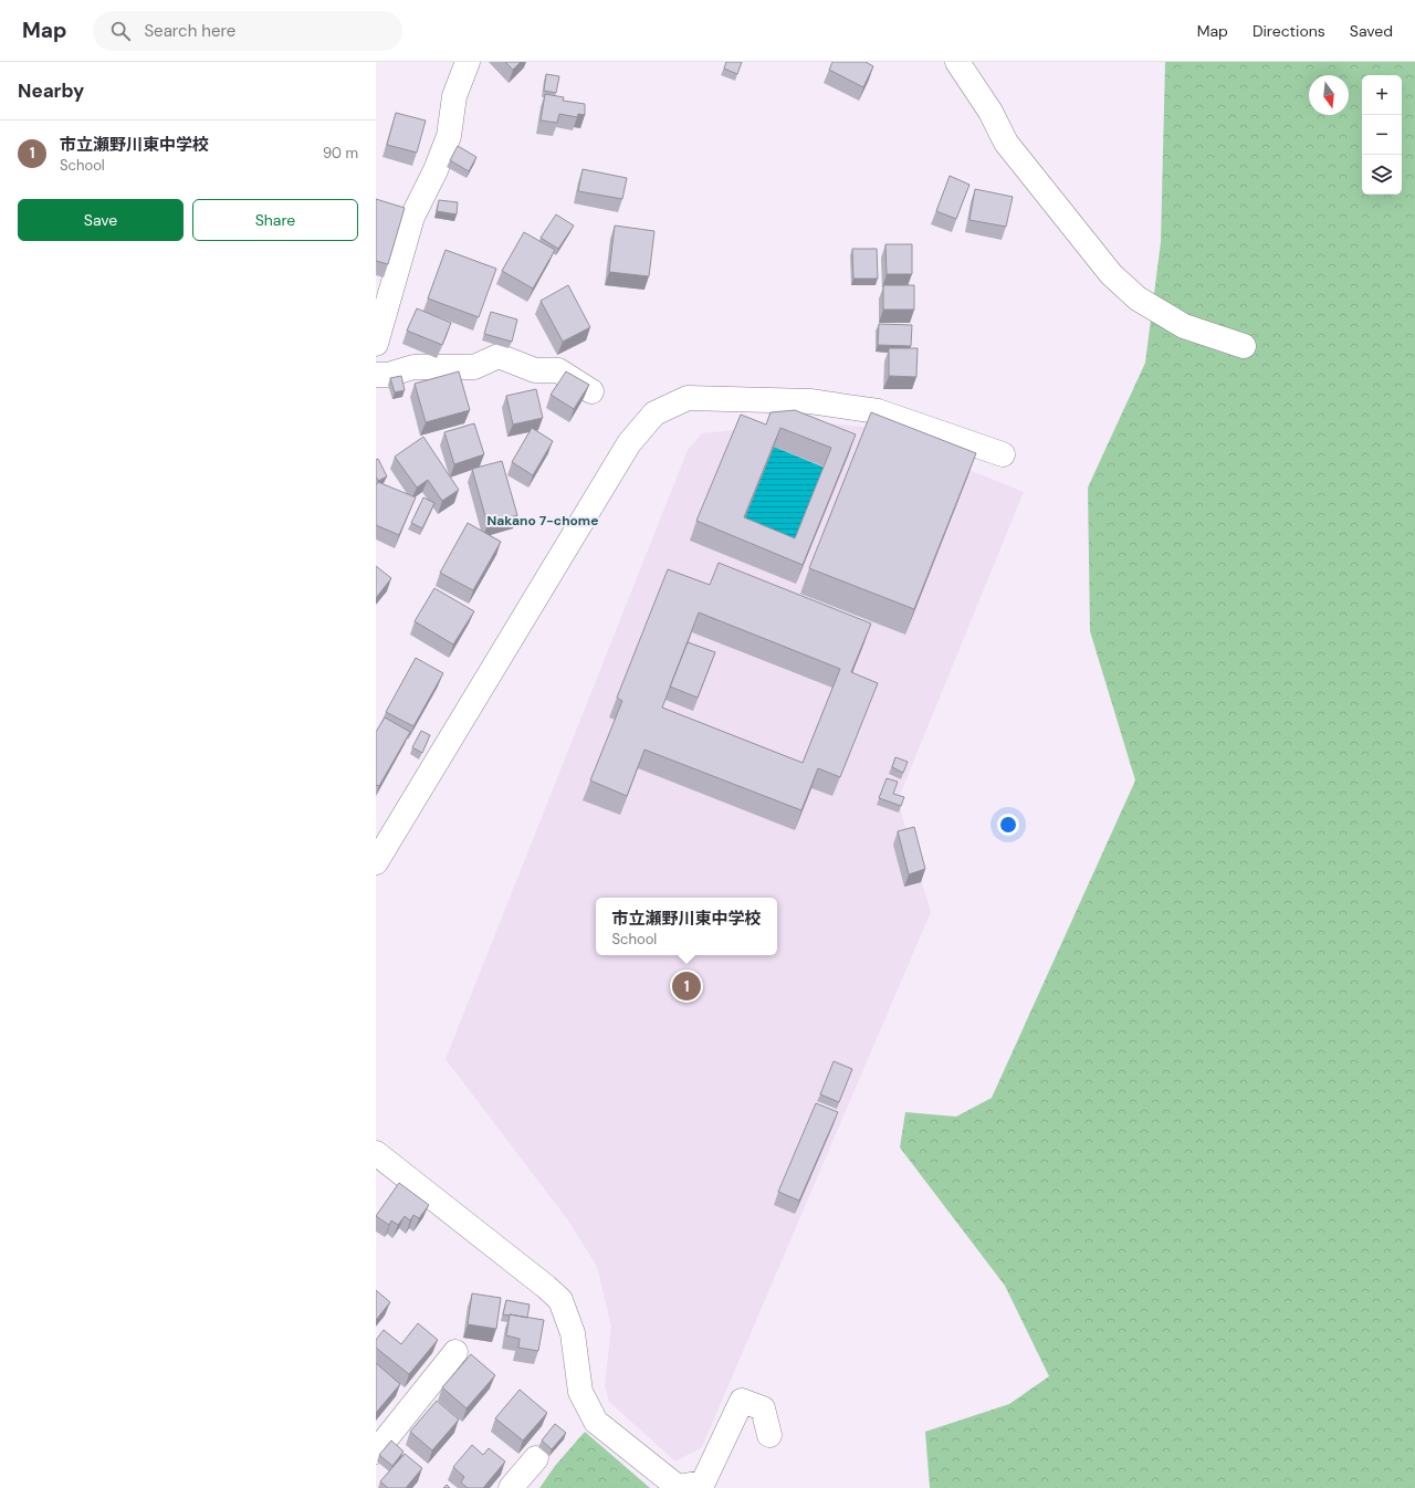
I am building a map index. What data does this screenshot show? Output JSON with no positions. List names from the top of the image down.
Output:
{
  "districts": ["Nakano 7-chome"],
  "north": "bottom",
  "page": {
    "header": "Map",
    "search": "Search here",
    "nav": ["Map", "Directions", "Saved"],
    "heading": "Nearby",
    "map_buttons": ["+", "−"],
    "list": [
      {
        "mark": "1",
        "name": "市立瀬野川東中学校",
        "note": "School",
        "value": "90 m"
      }
    ],
    "buttons": ["Save", "Share"],
    "popup": ["市立瀬野川東中学校", "School"],
    "pins": "1"
  }
}
